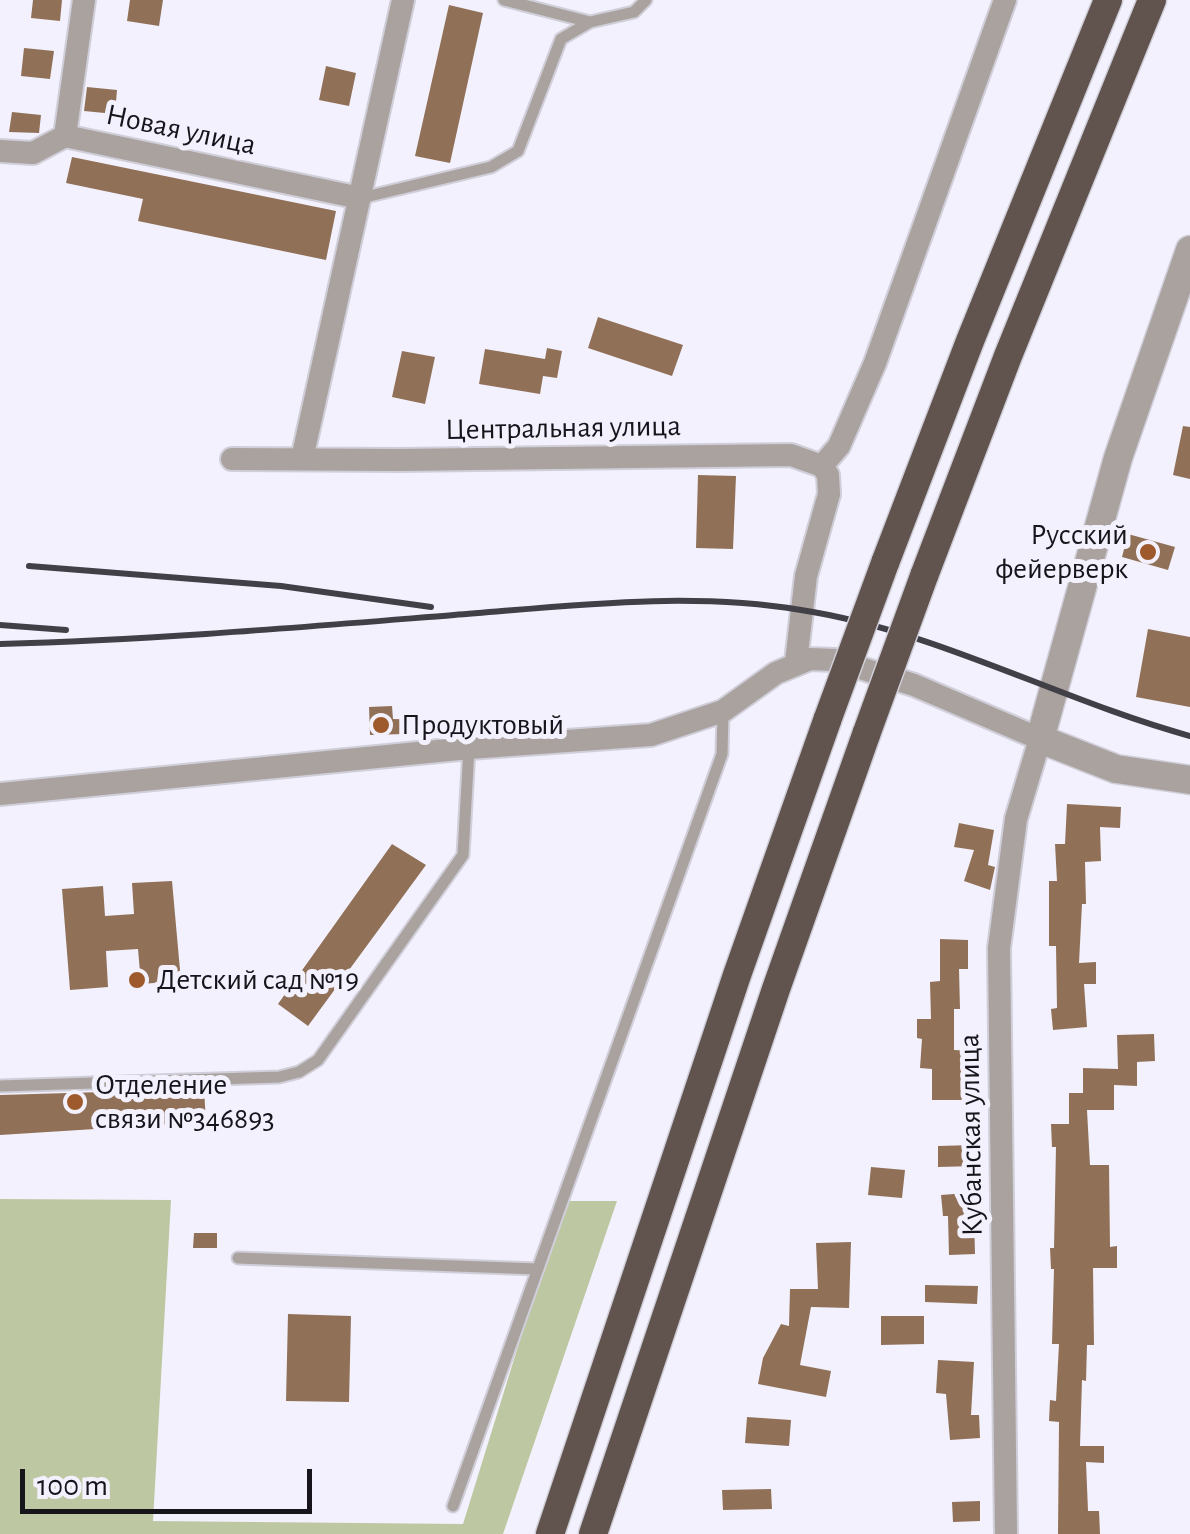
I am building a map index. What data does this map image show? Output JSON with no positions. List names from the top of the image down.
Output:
{
  "streets": {
    "street": ["Новая улица", "Центральная улица", "Кубанская улица"]
  },
  "places": [
    "Русский фейерверк",
    "Продуктовый",
    "Детский сад №19",
    "Отделение связи №346893"
  ],
  "scale_bar": "100 m"
}
